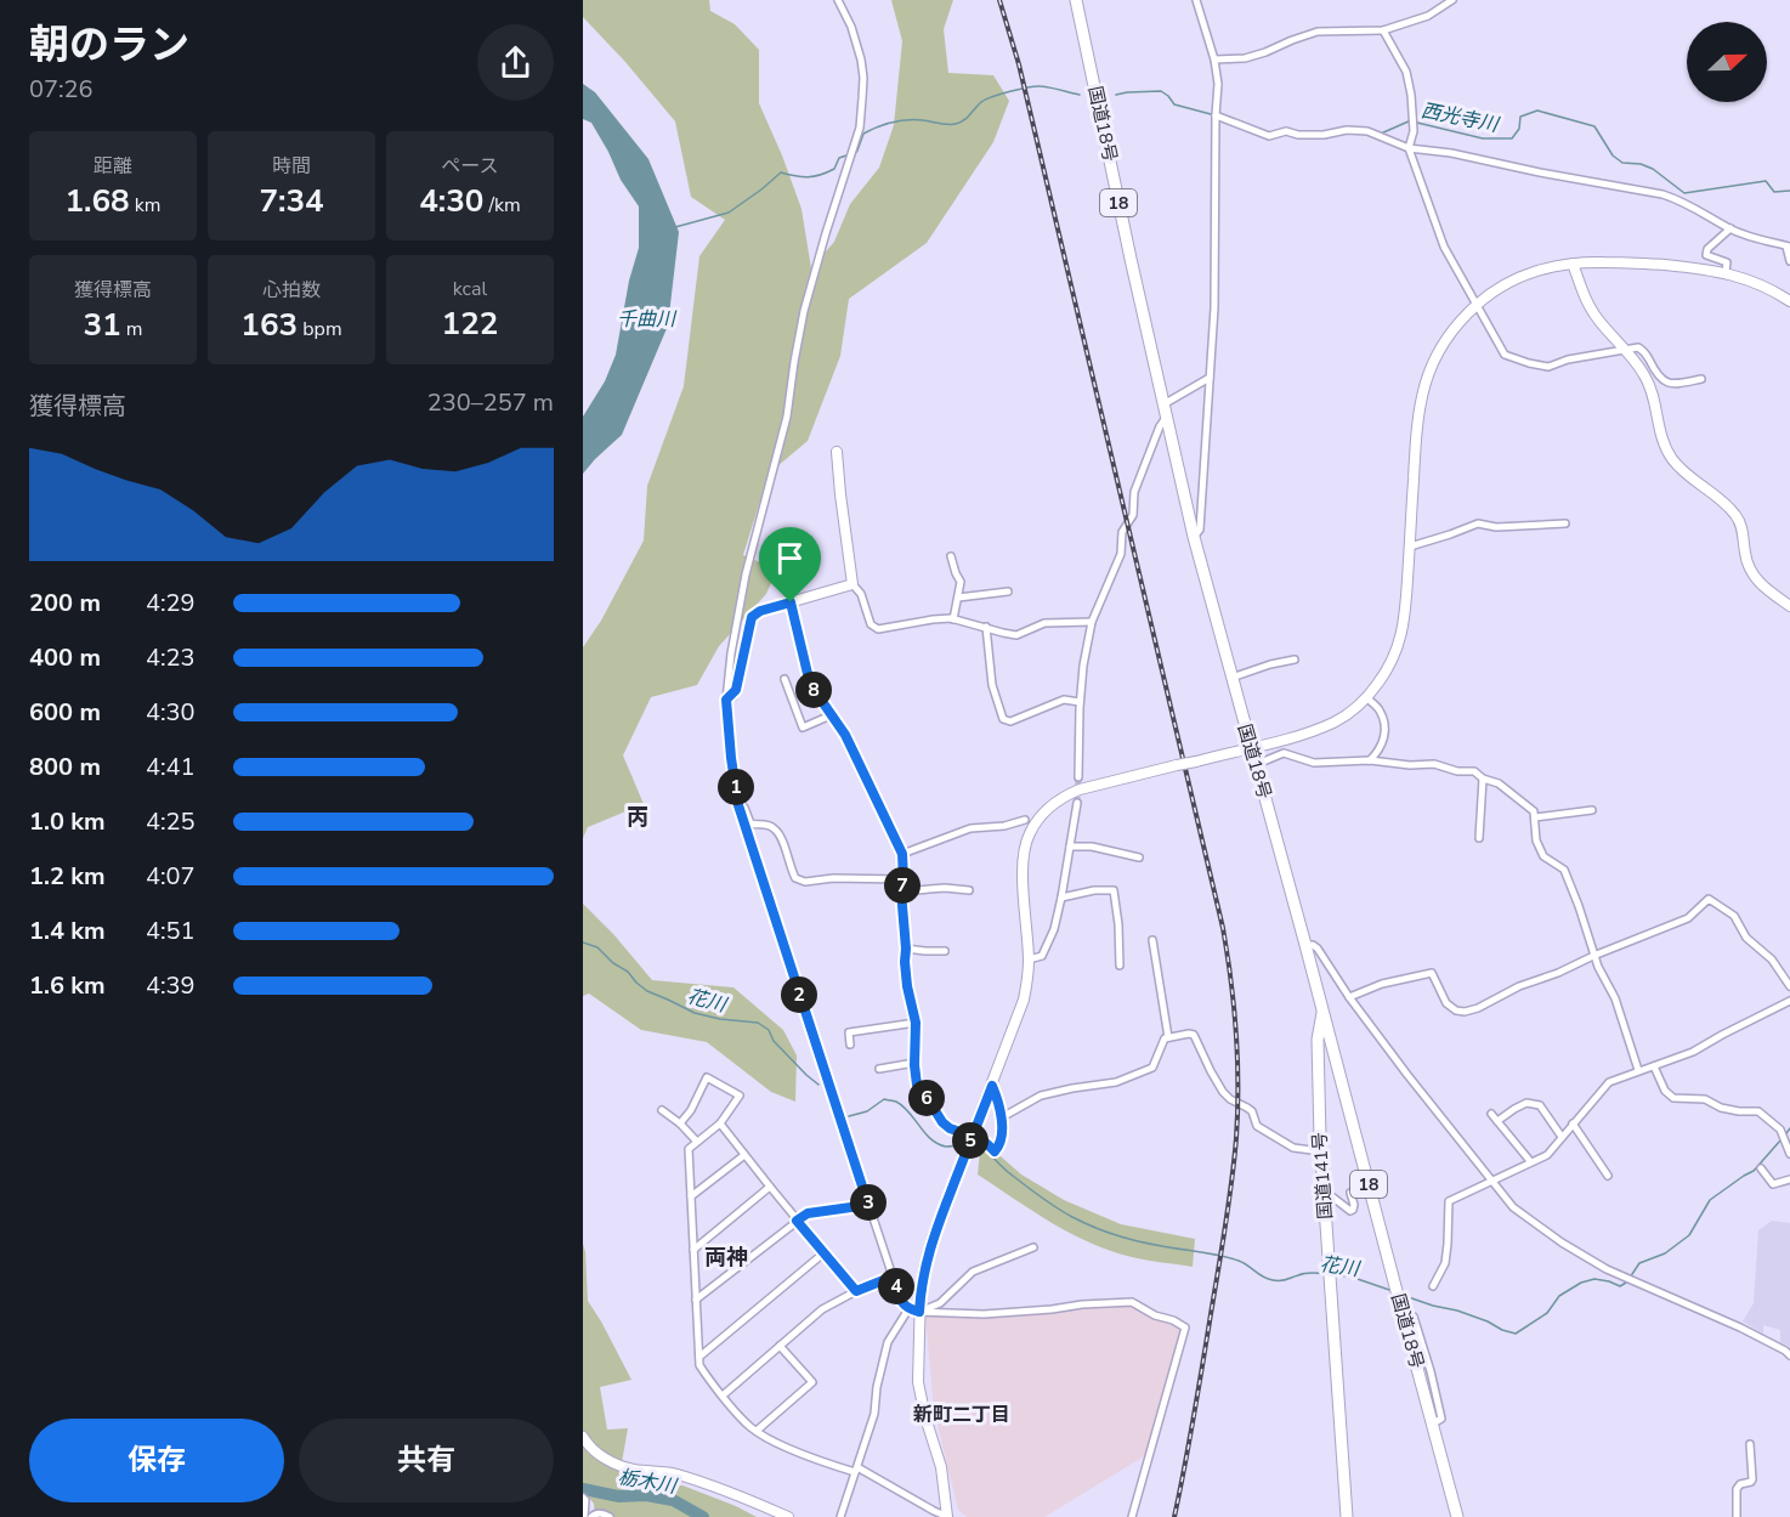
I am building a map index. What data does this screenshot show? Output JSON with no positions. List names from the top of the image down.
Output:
{
  "streets": {
    "highway": ["国道18号", "18", "国道141号"]
  },
  "crossings": [
    ["国道18号", "国道141号"]
  ],
  "districts": ["丙", "両神", "新町二丁目"],
  "water": [
    "西光寺川",
    "千曲川",
    "花川",
    "栃木川"
  ],
  "north": "right",
  "page": {
    "heading": ["朝のラン", "07:26"],
    "stats": [
      ["距離", "1.68 km"],
      ["時間", "7:34"],
      ["ペース", "4:30 /km"],
      ["獲得標高", "31 m"],
      ["心拍数", "163 bpm"],
      ["kcal", "122"]
    ],
    "chart": ["獲得標高", "230–257 m"],
    "list": [
      {
        "name": "200 m",
        "note": "4:29"
      },
      {
        "name": "400 m",
        "note": "4:23"
      },
      {
        "name": "600 m",
        "note": "4:30"
      },
      {
        "name": "800 m",
        "note": "4:41"
      },
      {
        "name": "1.0 km",
        "note": "4:25"
      },
      {
        "name": "1.2 km",
        "note": "4:07"
      },
      {
        "name": "1.4 km",
        "note": "4:51"
      },
      {
        "name": "1.6 km",
        "note": "4:39"
      }
    ],
    "pins": [
      "8",
      "1",
      "7",
      "2",
      "6",
      "5",
      "3",
      "4"
    ],
    "buttons": ["保存", "共有"]
  }
}
